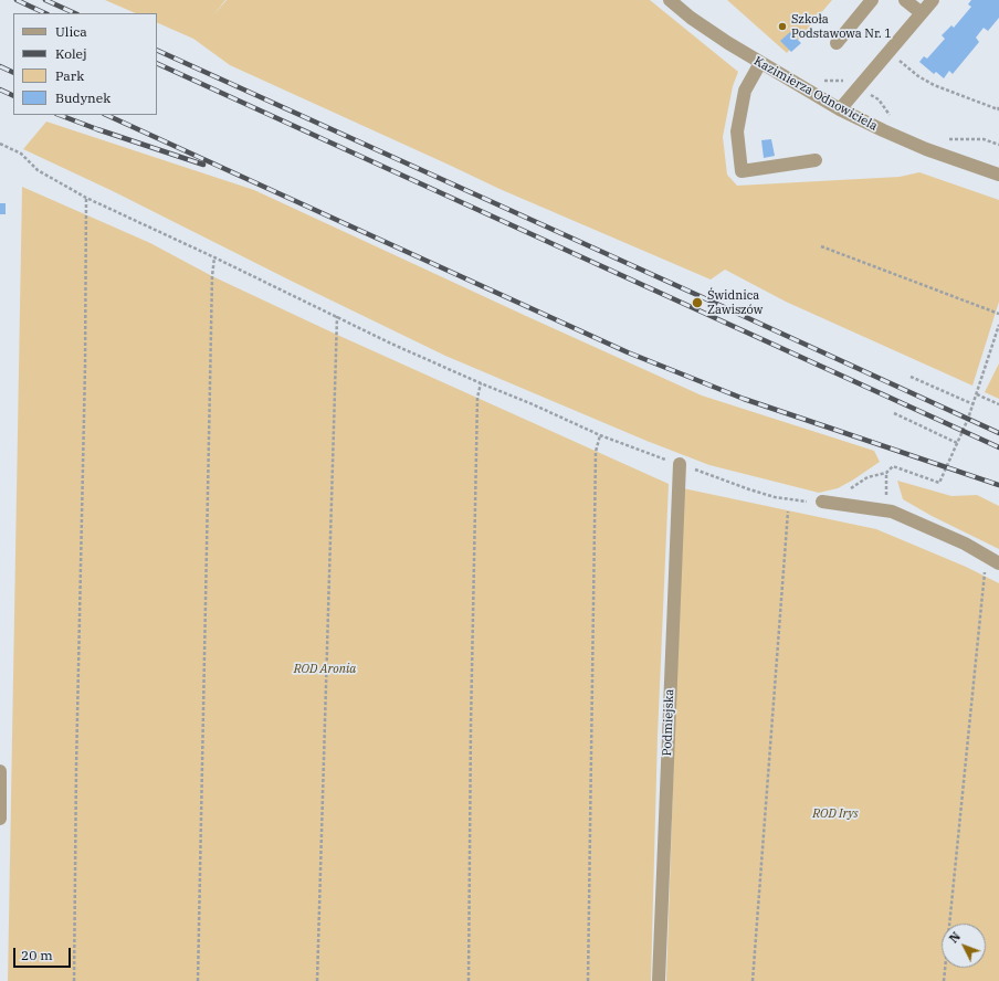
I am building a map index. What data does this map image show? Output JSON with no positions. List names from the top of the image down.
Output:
{
  "streets": {
    "street": ["Kazimierza Odnowiciela", "Podmiejska"]
  },
  "parks": ["ROD Aronia", "ROD Irys"],
  "places": ["Szkoła Podstawowa Nr. 1", "Świdnica Zawiszów"],
  "legend": [
    "Ulica",
    "Kolej",
    "Park",
    "Budynek"
  ],
  "scale_bar": "20 m",
  "north": "top left"
}
